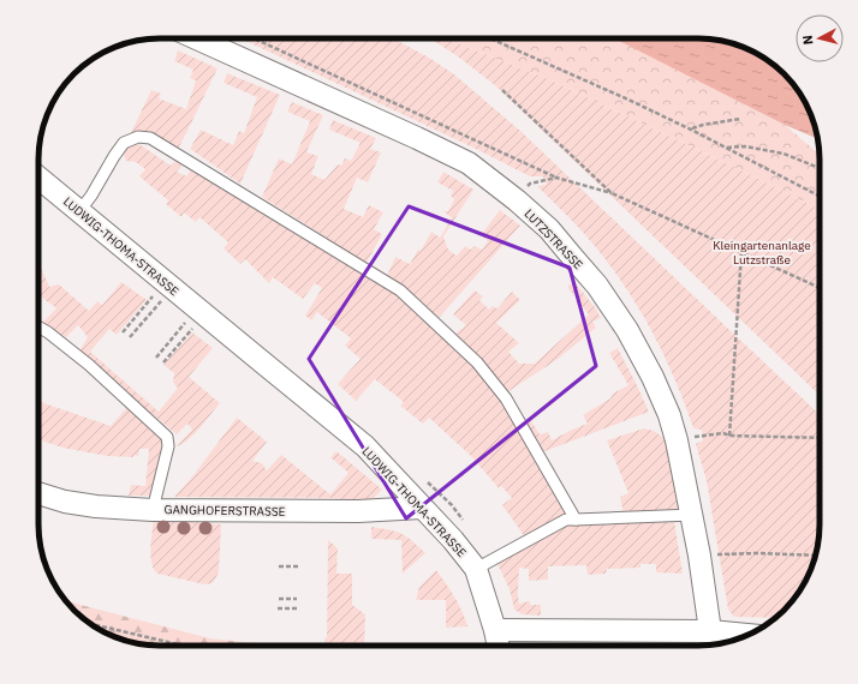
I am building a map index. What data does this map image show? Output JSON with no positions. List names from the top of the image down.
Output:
{
  "streets": {
    "street": ["LUTZSTRASSE", "LUDWIG-THOMA-STRASSE", "GANGHOFERSTRASSE"]
  },
  "crossings": [
    ["LUDWIG-THOMA-STRASSE", "GANGHOFERSTRASSE"]
  ],
  "parks": ["Kleingartenanlage Lutzstraße"],
  "north": "left"
}
